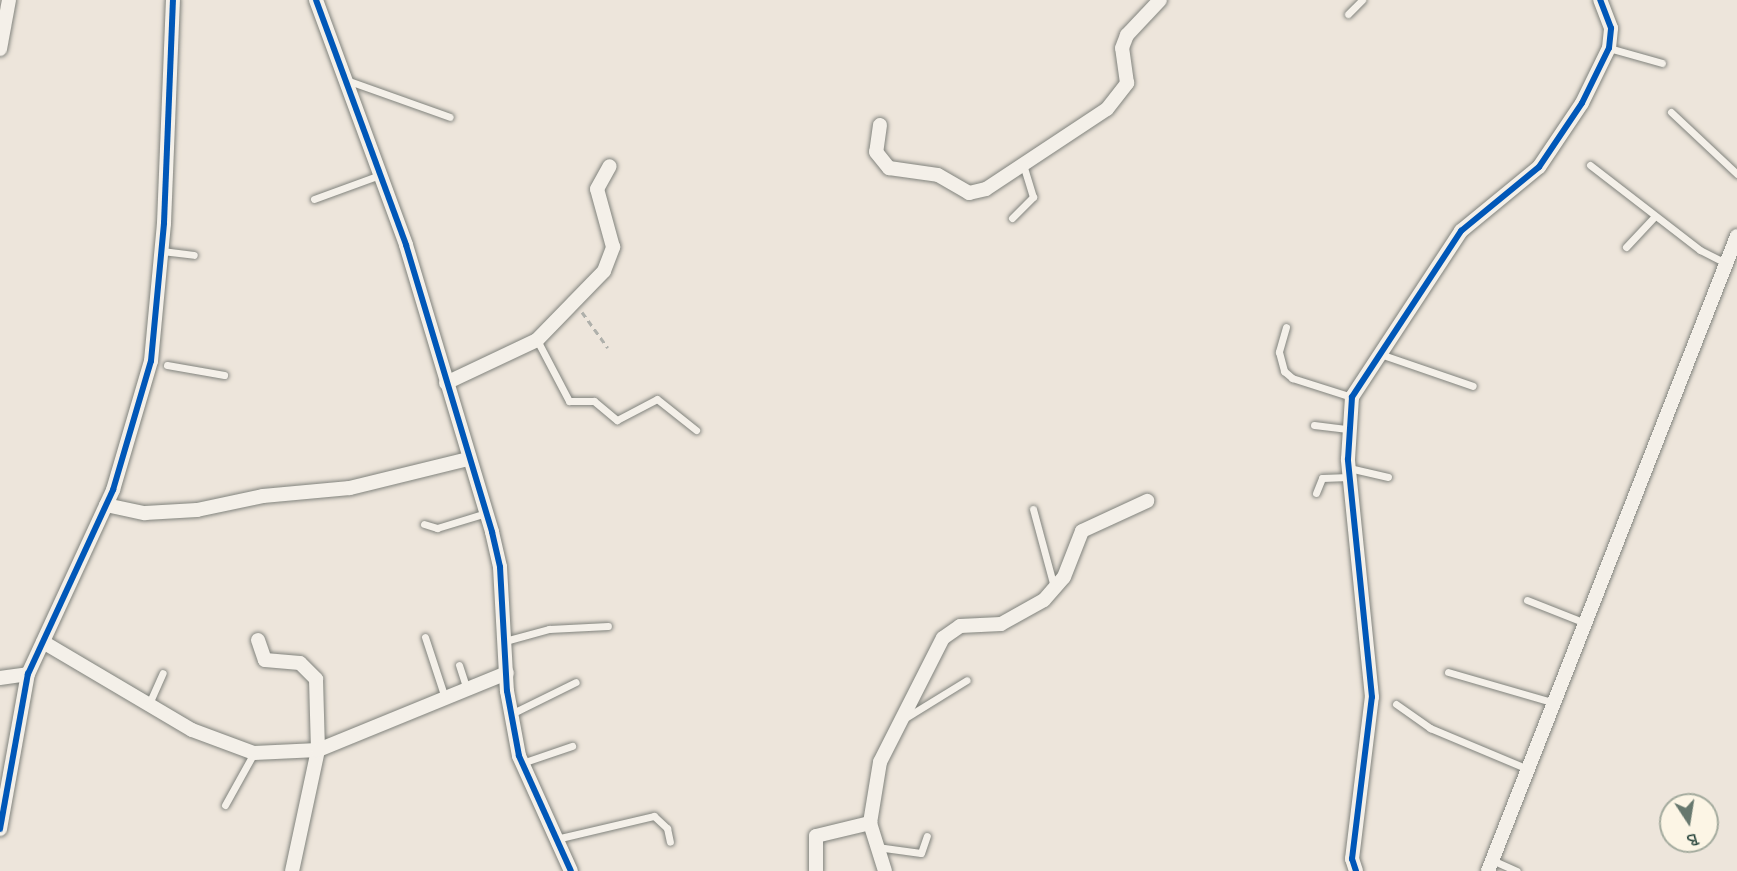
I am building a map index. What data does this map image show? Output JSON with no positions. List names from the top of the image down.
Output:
{
  "north": "bottom"
}
